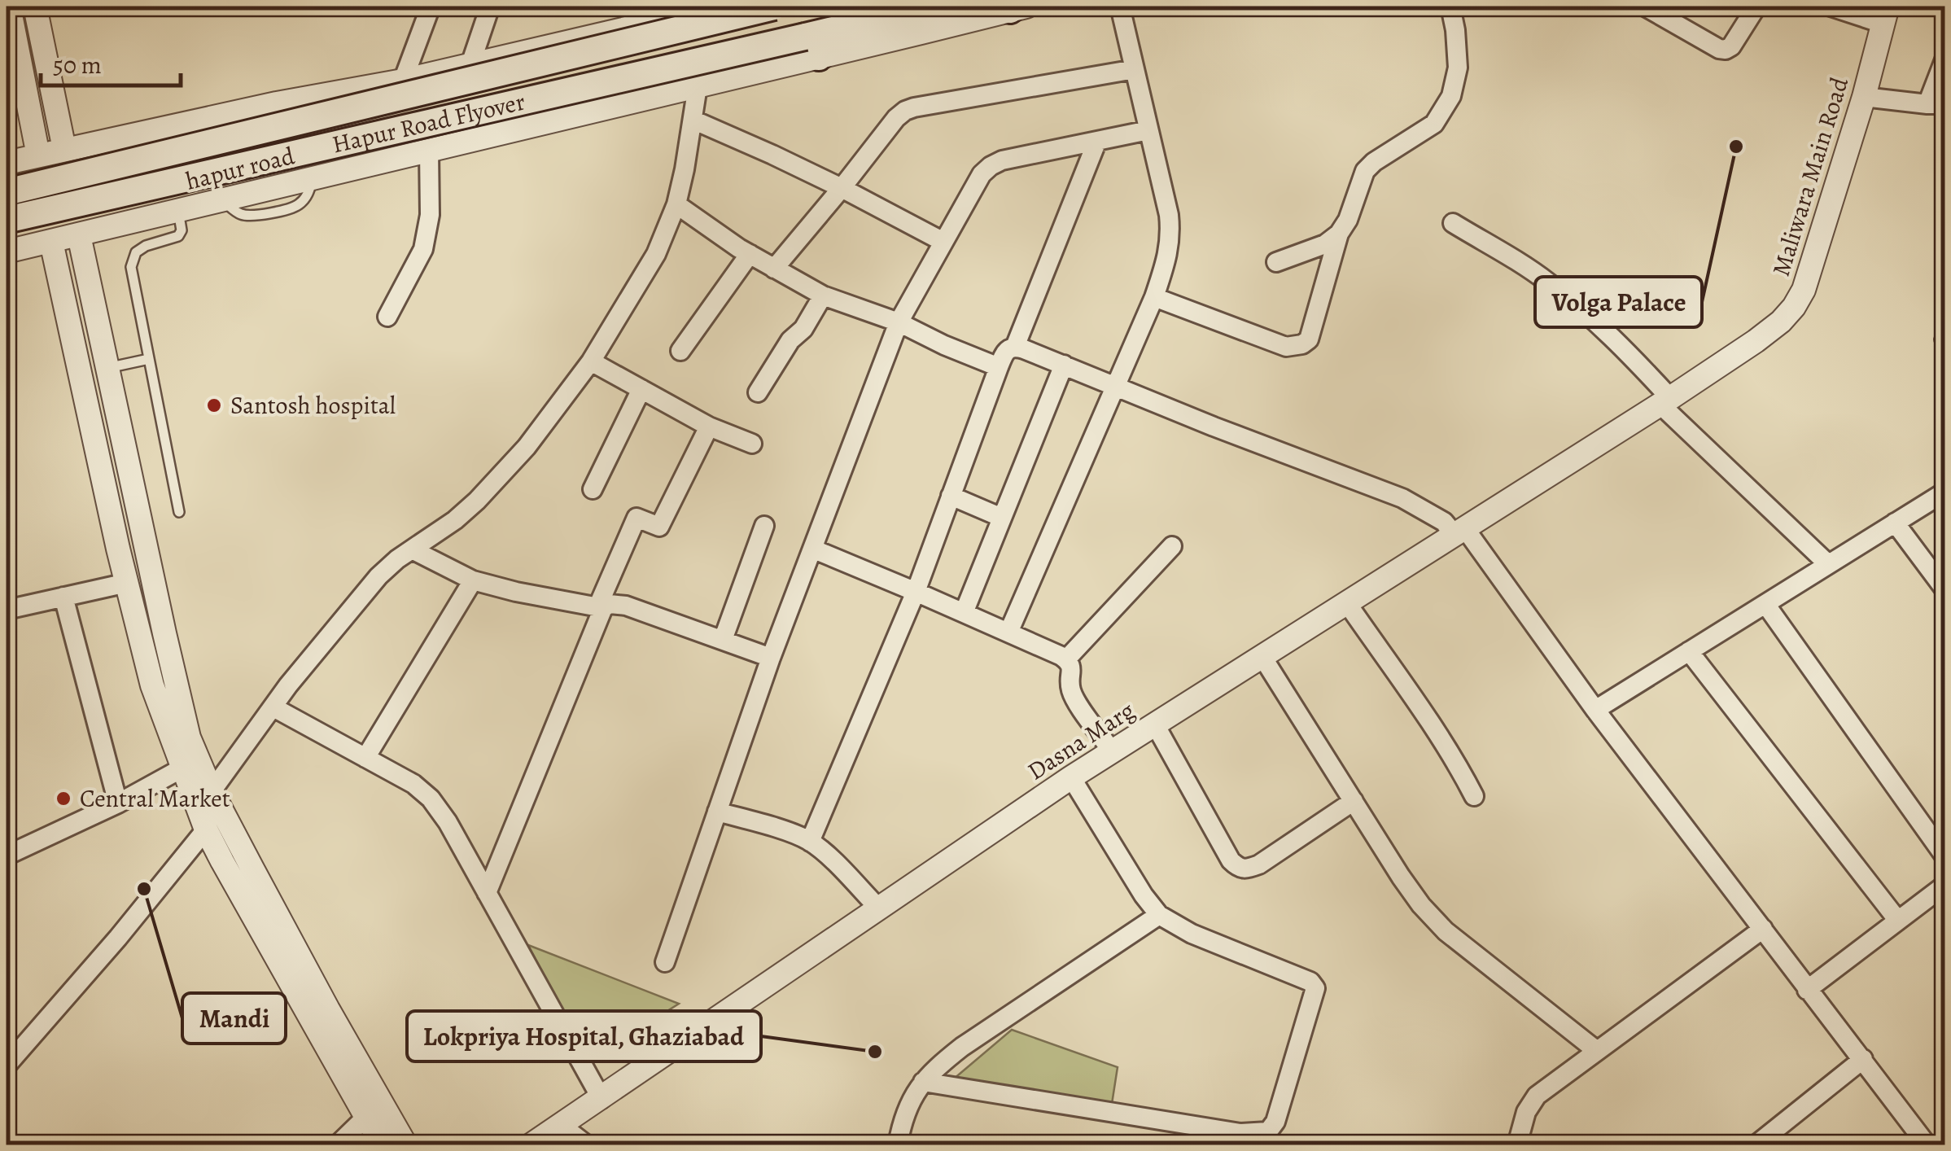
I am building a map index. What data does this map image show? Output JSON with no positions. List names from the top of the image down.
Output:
{
  "streets": {
    "main road": ["Hapur Road Flyover"],
    "street": ["hapur road", "Maliwara Main Road", "Dasna Marg"]
  },
  "crossings": [
    ["Hapur Road Flyover", "hapur road"],
    ["Maliwara Main Road", "Dasna Marg"]
  ],
  "places": [
    "Volga Palace",
    "Santosh hospital",
    "Central Market",
    "Mandi",
    "Lokpriya Hospital, Ghaziabad"
  ],
  "scale_bar": "50 m"
}
